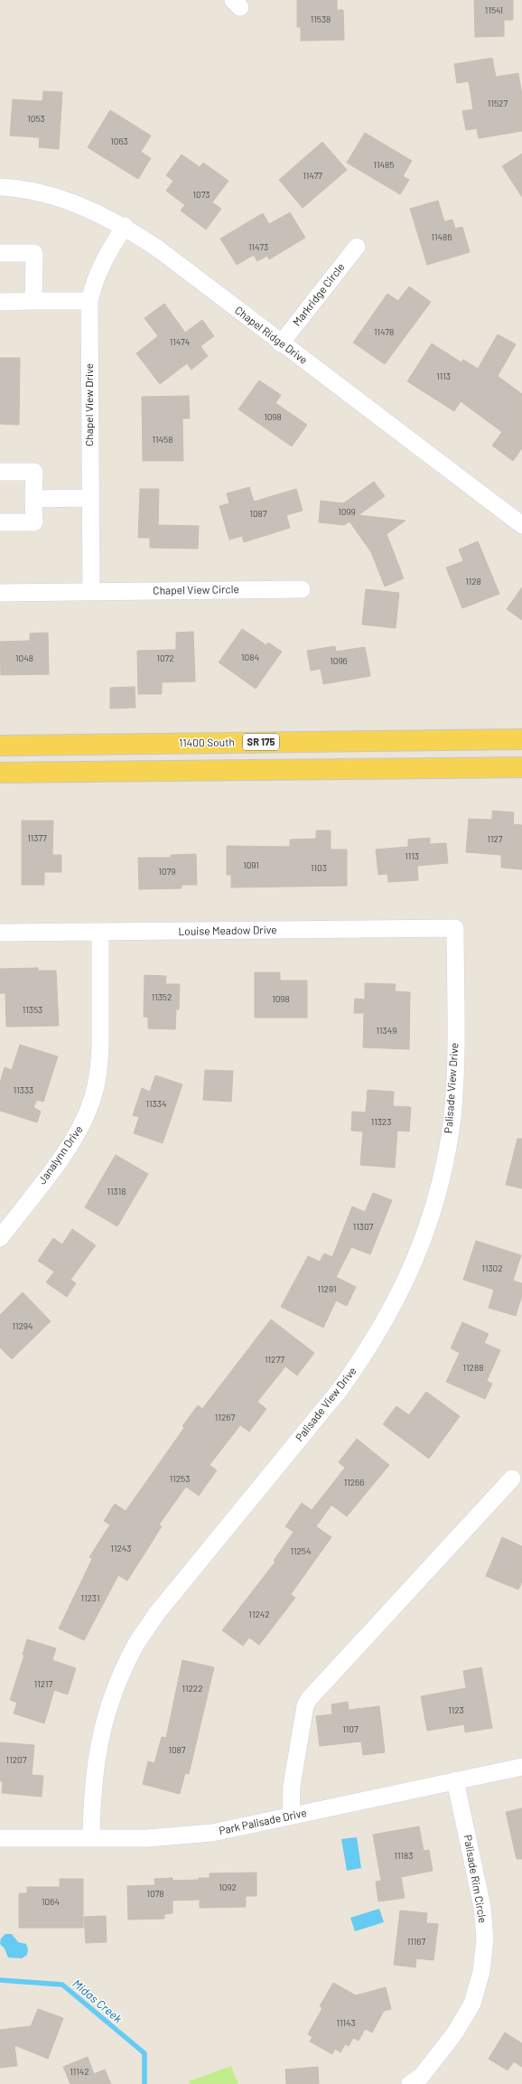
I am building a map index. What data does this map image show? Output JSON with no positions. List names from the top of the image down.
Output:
{
  "streets": {
    "main road": ["SR 175", "11400 South"],
    "street": [
      "Markridge Circle",
      "Chapel Ridge Drive",
      "Chapel View Drive",
      "Chapel View Circle",
      "Louise Meadow Drive",
      "Palisade View Drive",
      "Janalynn Drive",
      "Park Palisade Drive",
      "Palisade Rim Circle"
    ]
  },
  "crossings": [
    ["Markridge Circle", "Chapel Ridge Drive"],
    ["Chapel Ridge Drive", "Chapel View Drive"],
    ["Chapel View Drive", "Chapel View Circle"],
    ["Louise Meadow Drive", "Palisade View Drive"],
    ["Louise Meadow Drive", "Janalynn Drive"],
    ["Palisade View Drive", "Park Palisade Drive"],
    ["Park Palisade Drive", "Palisade Rim Circle"]
  ],
  "water": ["Midas Creek"],
  "house_numbers": [
    "11541",
    "11538",
    "11527",
    "1053",
    "1063",
    "11485",
    "11477",
    "1073",
    "11486",
    "11473",
    "11478",
    "11474",
    "1113",
    "1098",
    "11458",
    "1099",
    "1087",
    "1128",
    "1084",
    "1048",
    "1072",
    "1096",
    "11377",
    "1127",
    "1113",
    "1091",
    "1103",
    "1079",
    "11352",
    "1098",
    "11353",
    "11349",
    "11333",
    "11334",
    "11323",
    "11318",
    "11307",
    "11302",
    "11291",
    "11294",
    "11277",
    "11288",
    "11267",
    "11253",
    "11266",
    "11243",
    "11254",
    "11231",
    "11242",
    "11217",
    "11222",
    "1123",
    "1107",
    "1087",
    "11207",
    "11183",
    "1092",
    "1078",
    "1064",
    "11167",
    "11143",
    "11142"
  ]
}
